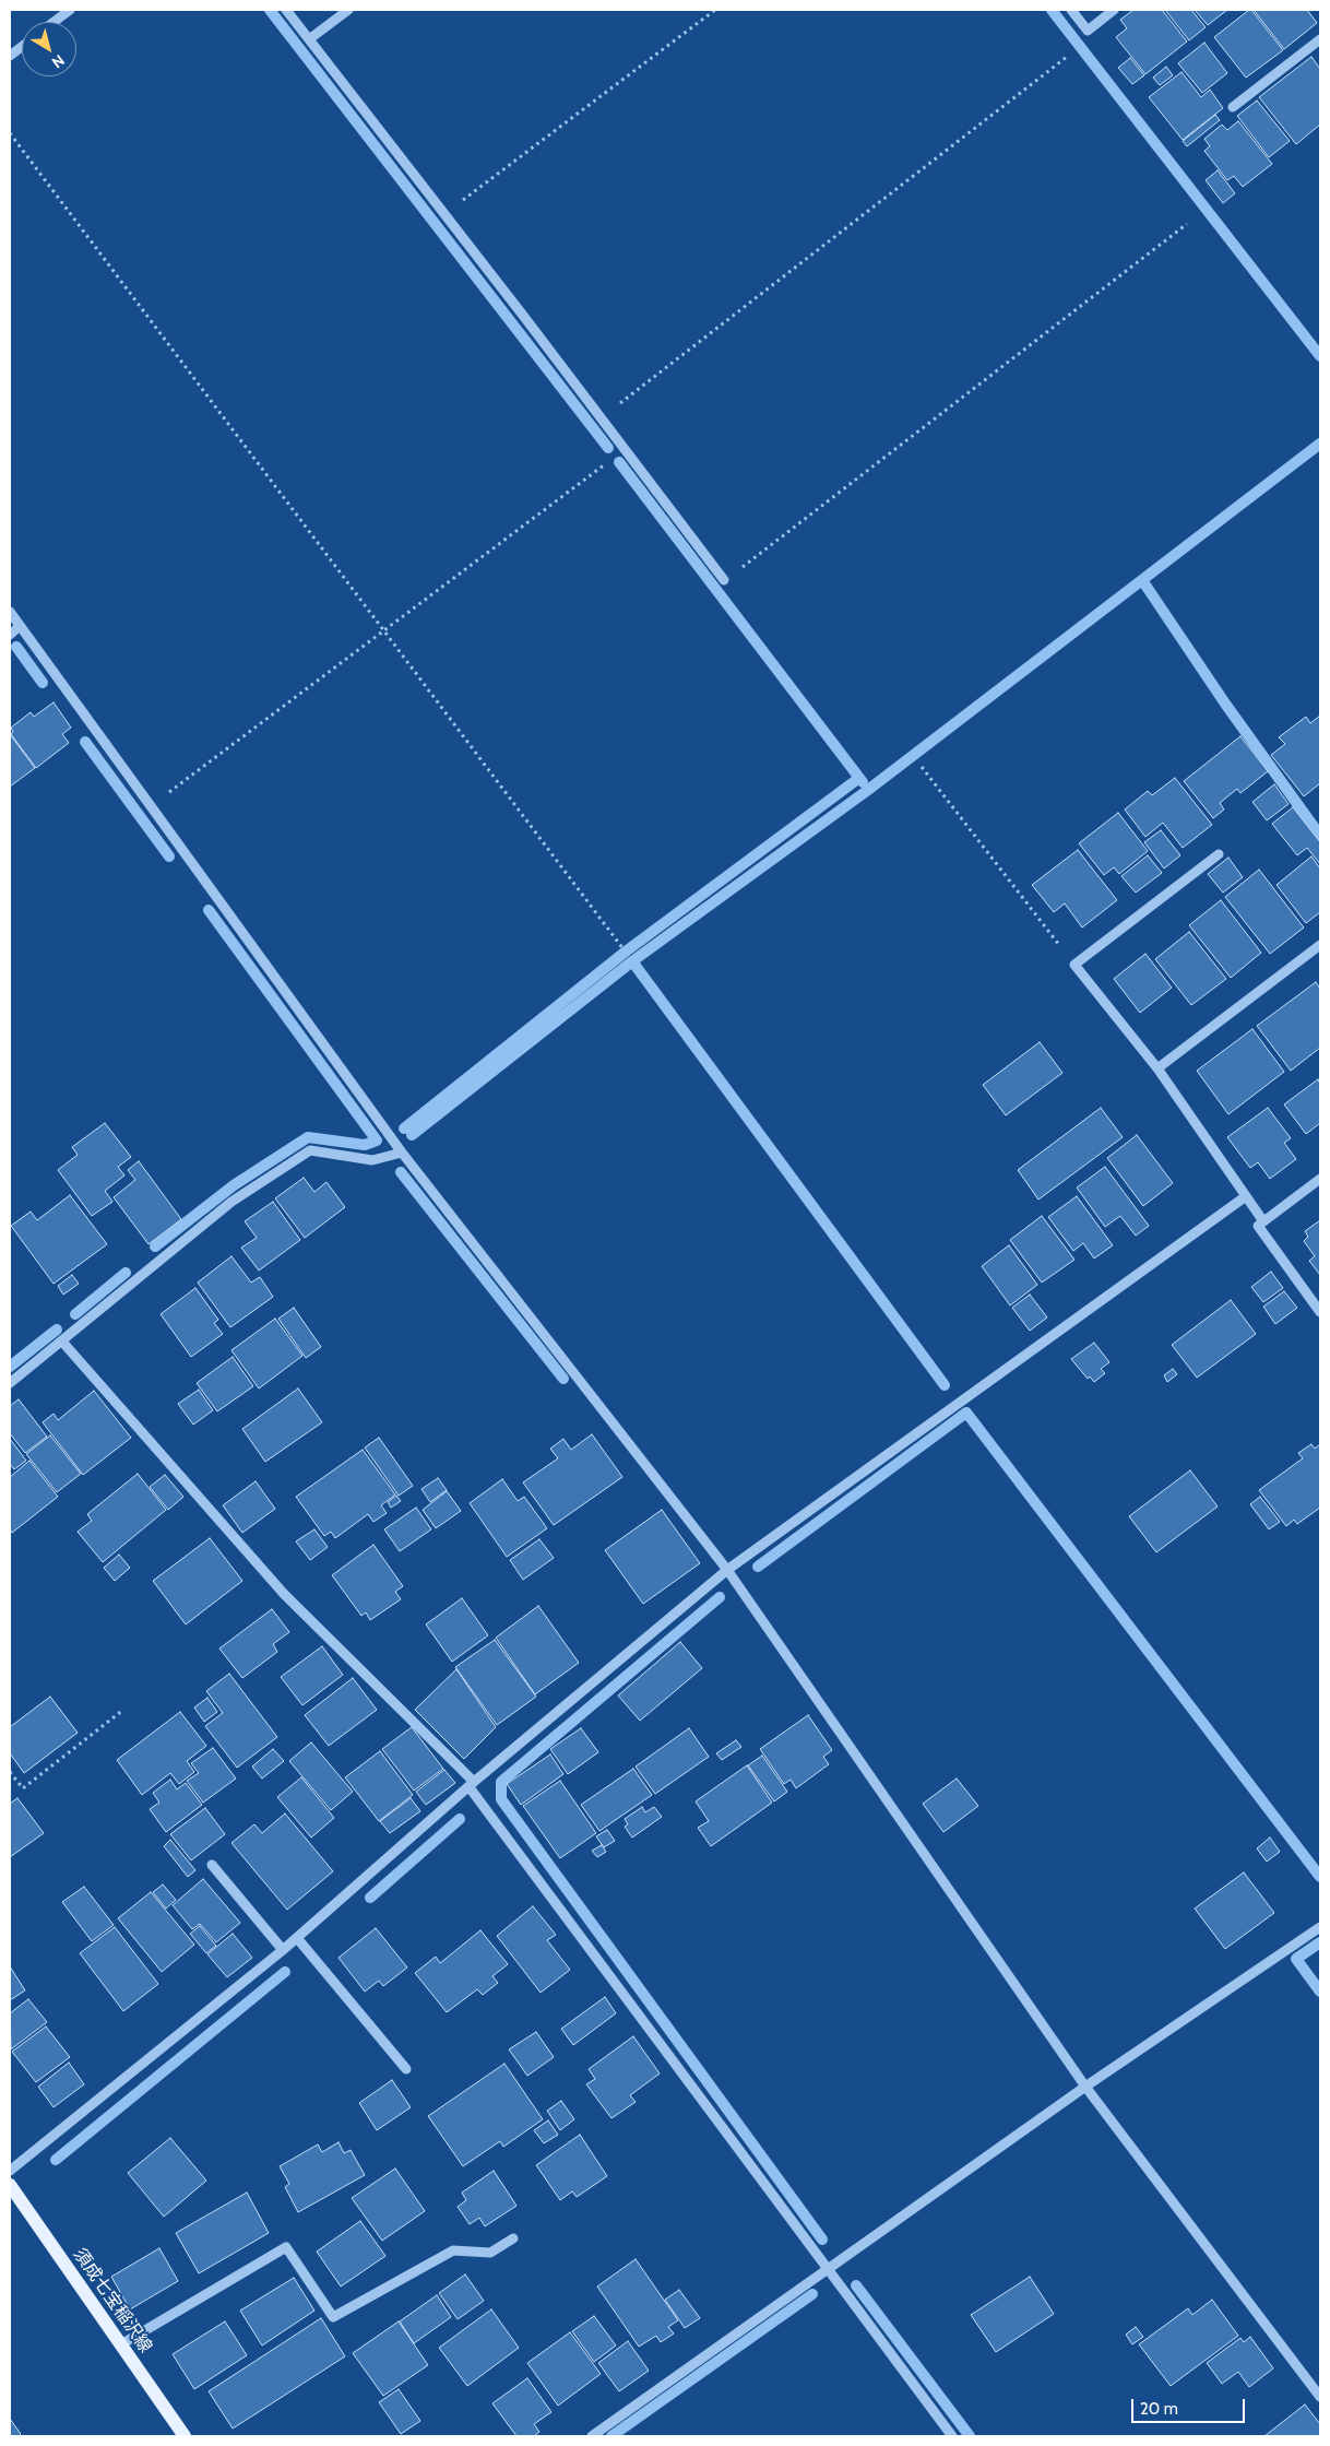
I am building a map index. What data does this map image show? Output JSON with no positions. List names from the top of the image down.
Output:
{
  "streets": {
    "main road": ["須成七宝稲沢線"]
  },
  "scale_bar": "20 m",
  "north": "bottom right"
}
